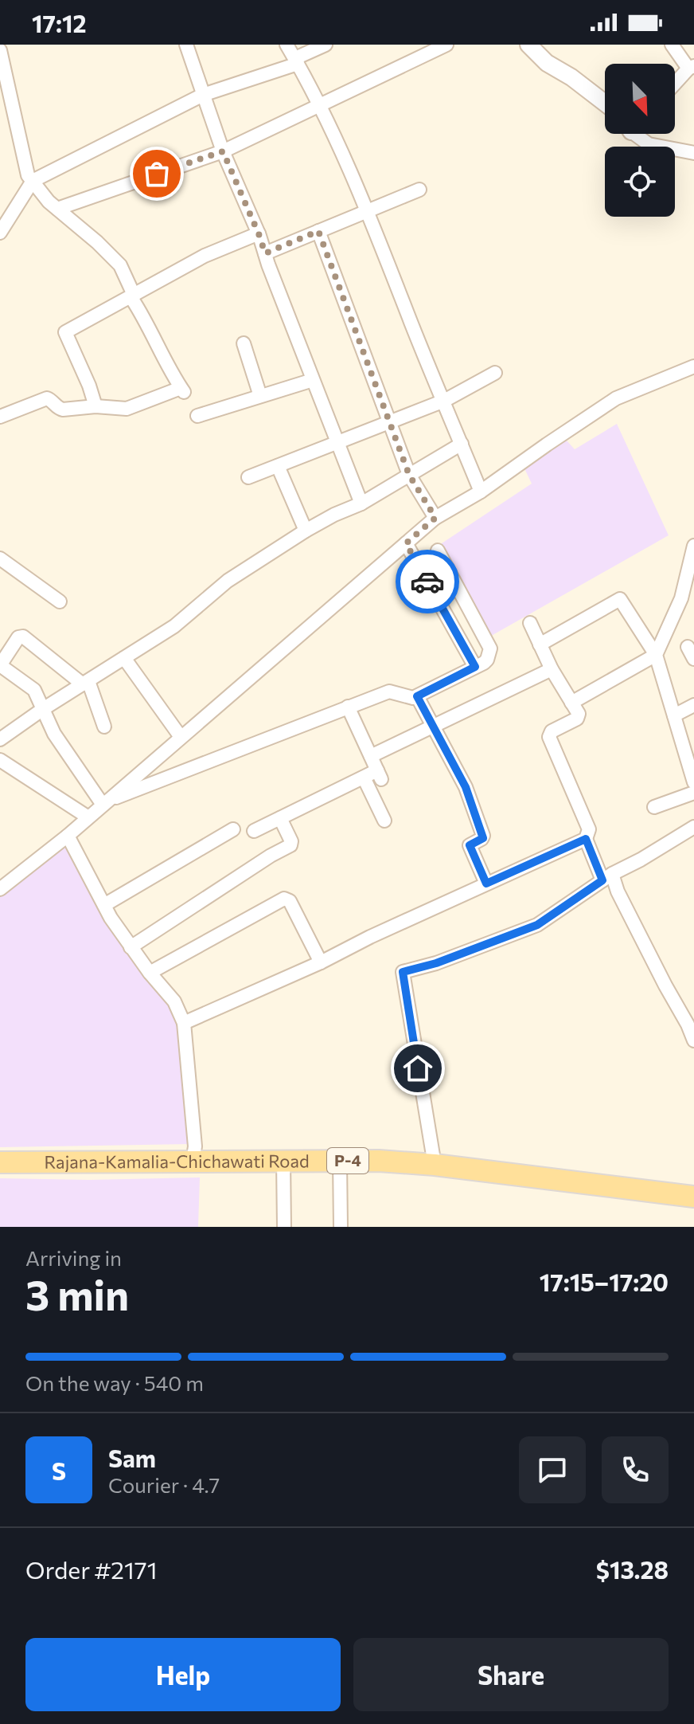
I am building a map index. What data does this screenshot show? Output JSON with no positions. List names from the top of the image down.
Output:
{
  "streets": {
    "main road": ["Rajana-Kamalia-Chichawati Road", "P-4"]
  },
  "north": "bottom right",
  "page": {
    "status": "17:12",
    "heading": ["3 min", "Arriving in", "17:15–17:20"],
    "panel": [
      "Sam",
      "Courier · 4.7",
      "Order #2171",
      "$13.28"
    ],
    "bar": "On the way · 540 m",
    "round": "S",
    "buttons": ["Help", "Share"]
  }
}
